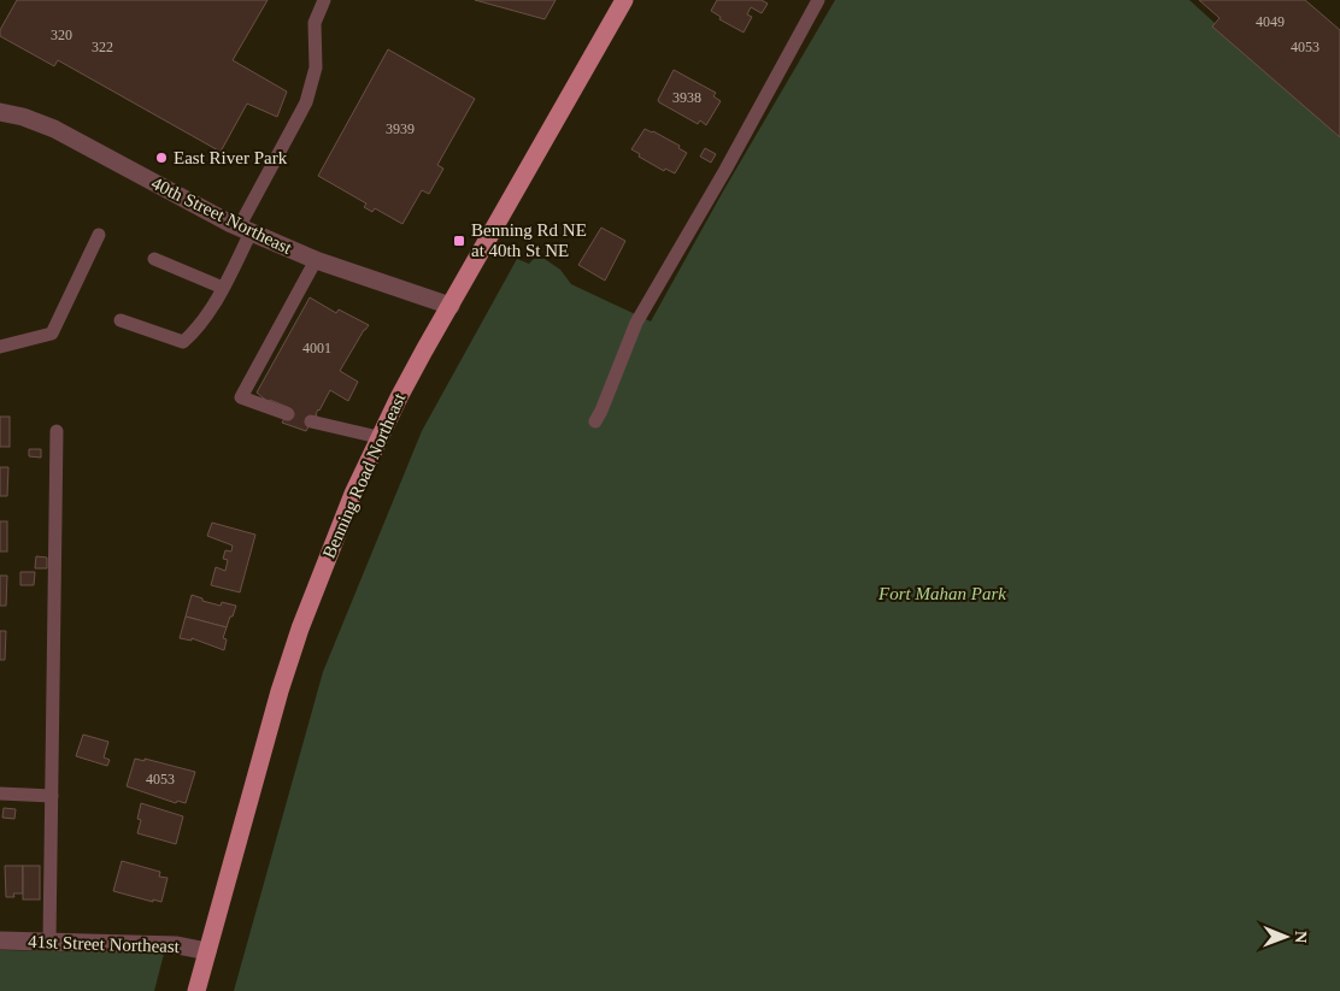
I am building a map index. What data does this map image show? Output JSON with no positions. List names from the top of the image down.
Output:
{
  "streets": {
    "main road": ["Benning Road Northeast"],
    "street": ["40th Street Northeast", "41st Street Northeast"]
  },
  "crossings": [
    ["40th Street Northeast", "Benning Road Northeast"],
    ["Benning Road Northeast", "41st Street Northeast"]
  ],
  "parks": ["Fort Mahan Park"],
  "places": {
    "other": ["East River Park"],
    "transit": ["Benning Rd NE at 40th St NE"]
  },
  "house_numbers": [
    "4049",
    "320",
    "322",
    "4053",
    "3938",
    "3939",
    "4001",
    "4053"
  ],
  "north": "right"
}
